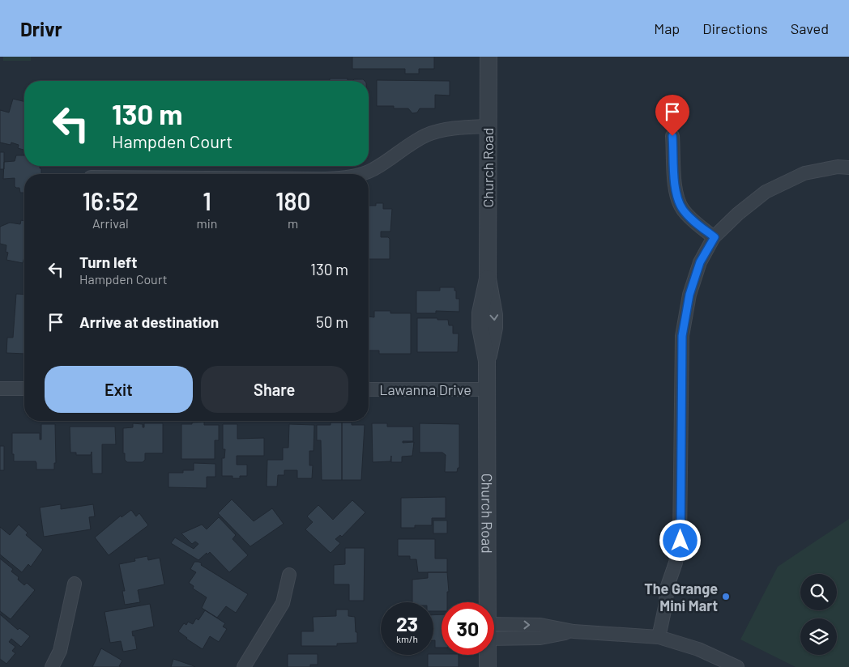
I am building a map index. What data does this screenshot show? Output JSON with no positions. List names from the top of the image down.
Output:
{
  "streets": {
    "street": ["Church Road", "Lawanna Drive"]
  },
  "crossings": [
    ["Church Road", "Lawanna Drive"]
  ],
  "places": ["The Grange Mini Mart"],
  "page": {
    "header": "Drivr",
    "nav": ["Map", "Directions", "Saved"],
    "turn": ["130 m", "Hampden Court"],
    "eta": [
      "16:52",
      "Arrival",
      "1",
      "min",
      "180",
      "m"
    ],
    "list": [
      {
        "name": "Turn left",
        "note": "Hampden Court",
        "value": "130 m"
      },
      {
        "name": "Arrive at destination",
        "value": "50 m"
      }
    ],
    "buttons": ["Exit", "Share"],
    "speed": "23 km/h",
    "limit": "30"
  }
}
